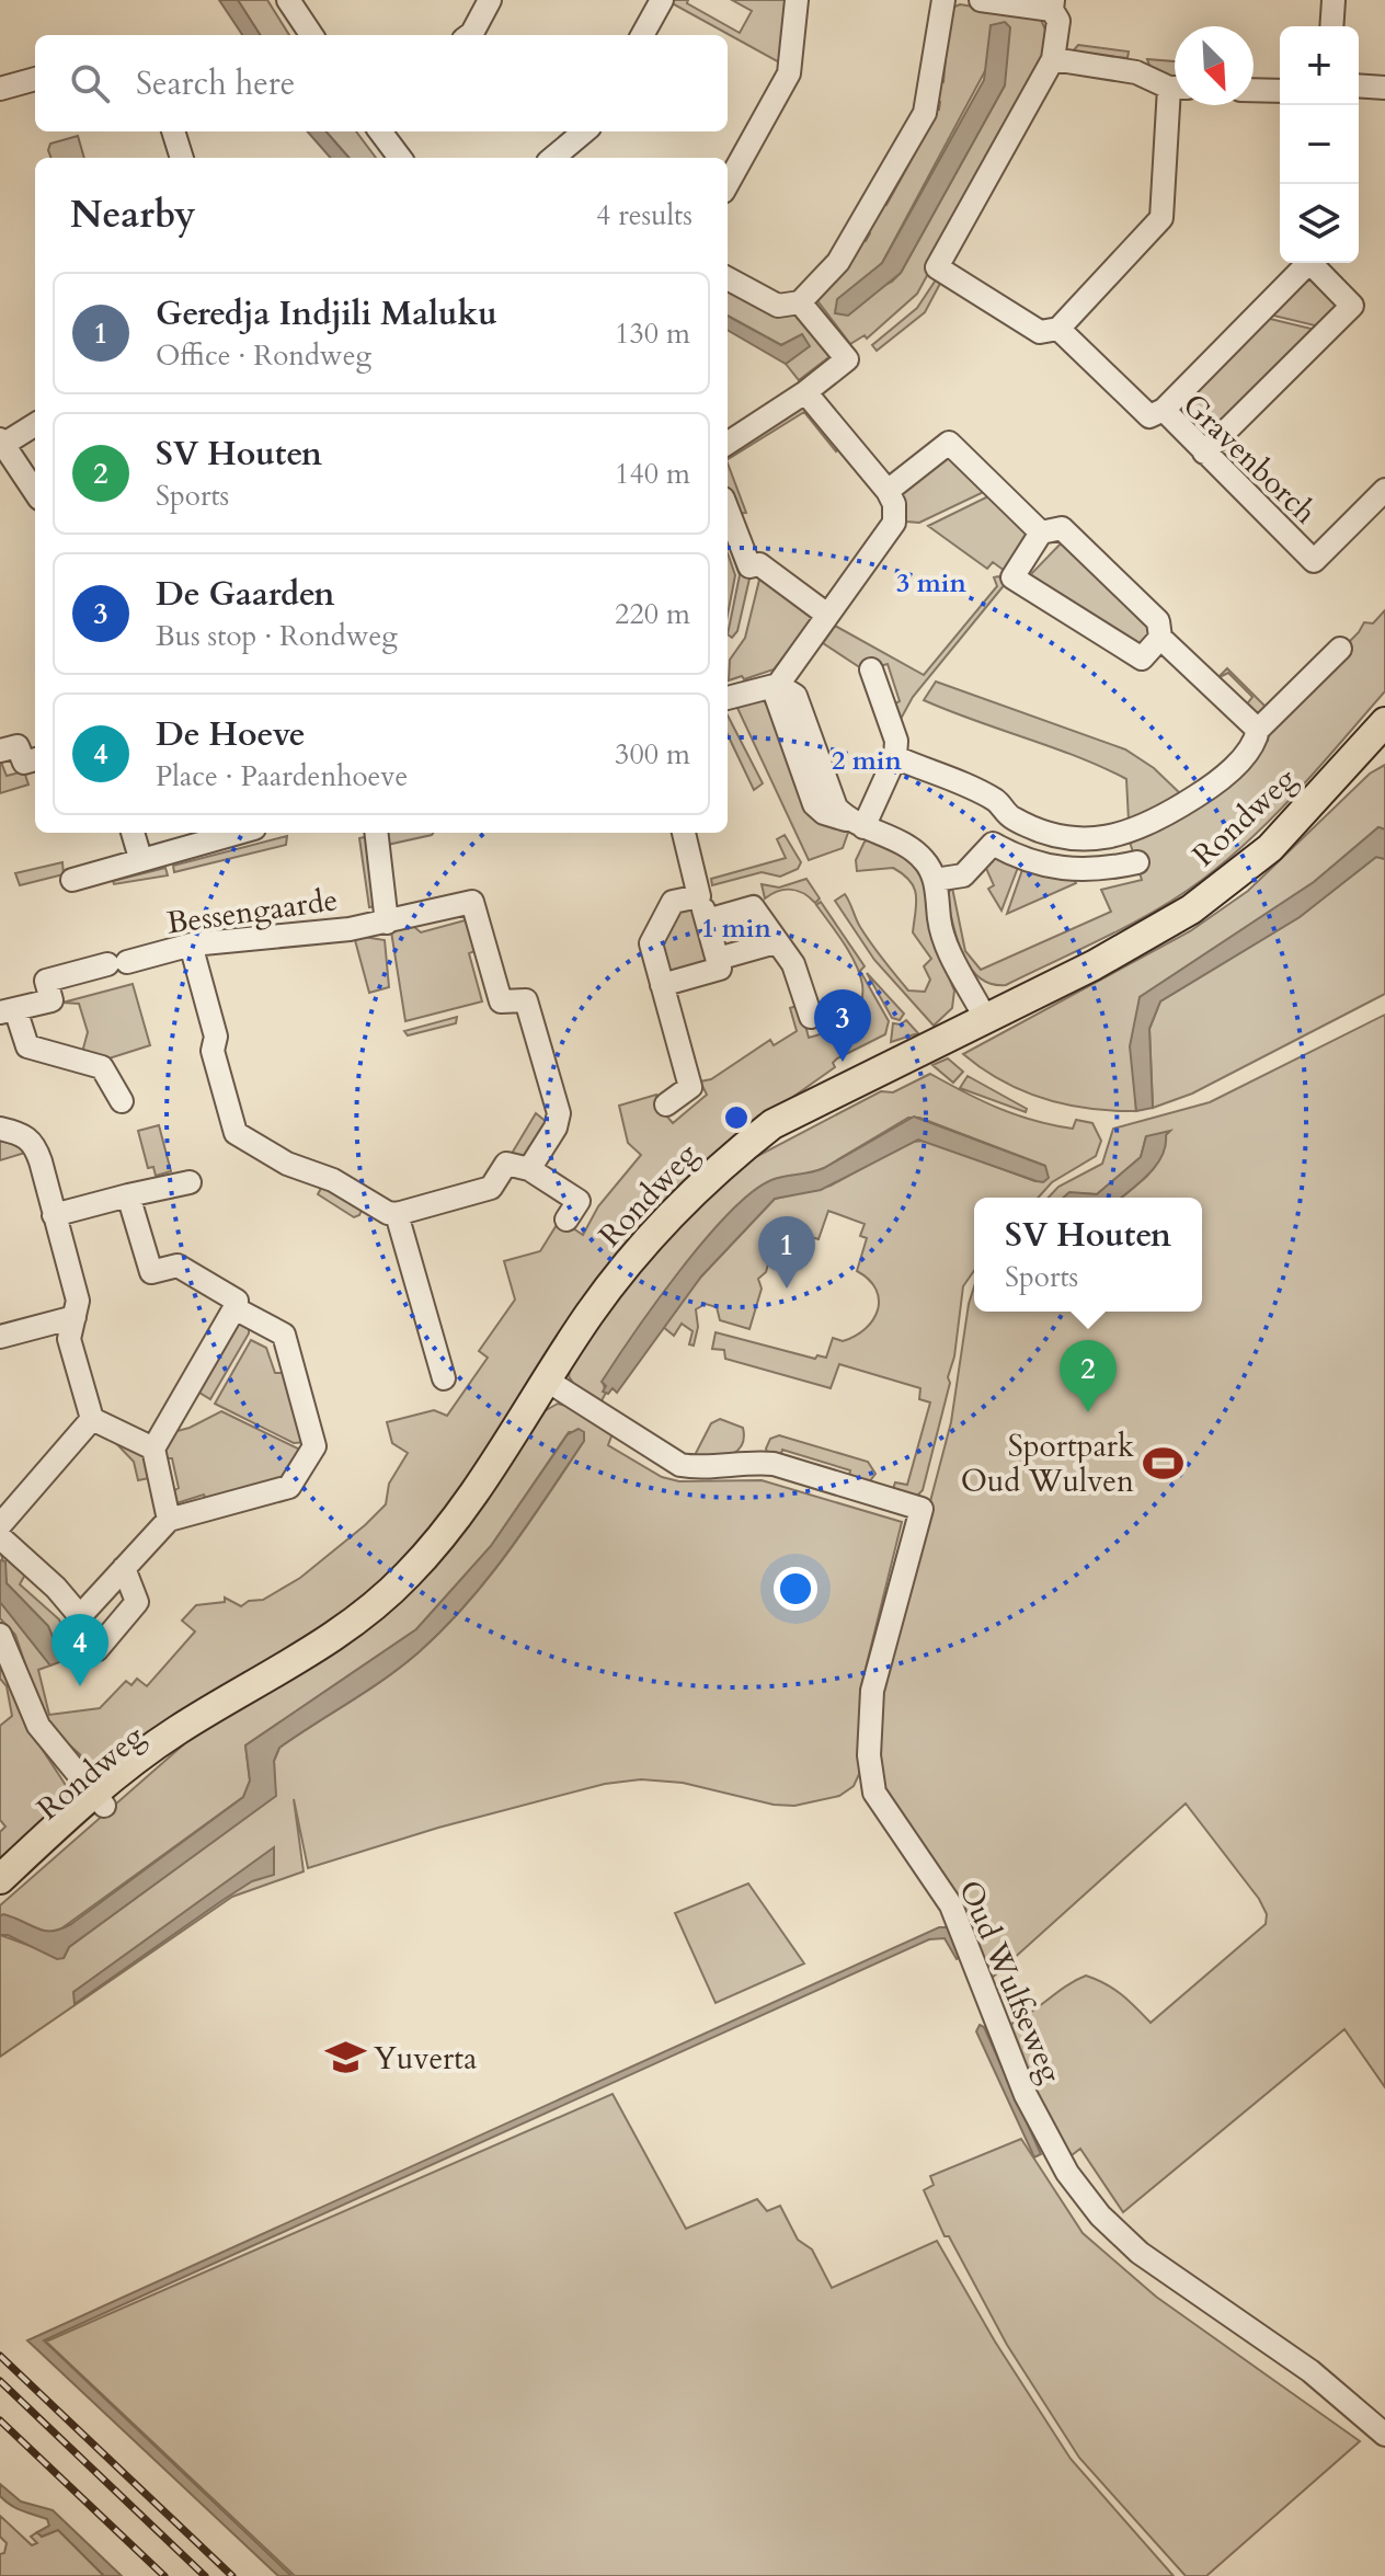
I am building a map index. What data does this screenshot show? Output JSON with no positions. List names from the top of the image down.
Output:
{
  "streets": {
    "main road": ["Rondweg"],
    "street": ["Gravenborch", "Bessengaarde", "Oud Wulfseweg"]
  },
  "crossings": [
    ["Rondweg", "Oud Wulfseweg"]
  ],
  "places": {
    "sports": ["Sportpark Oud Wulven"],
    "school or university": ["Yuverta"]
  },
  "north": "bottom right",
  "page": {
    "map_buttons": ["+", "−"],
    "search": "Search here",
    "heading": ["Nearby", "4 results"],
    "list": [
      {
        "mark": "1",
        "name": "Geredja Indjili Maluku",
        "note": "Office · Rondweg",
        "value": "130 m"
      },
      {
        "mark": "2",
        "name": "SV Houten",
        "note": "Sports",
        "value": "140 m"
      },
      {
        "mark": "3",
        "name": "De Gaarden",
        "note": "Bus stop · Rondweg",
        "value": "220 m"
      },
      {
        "mark": "4",
        "name": "De Hoeve",
        "note": "Place · Paardenhoeve",
        "value": "300 m"
      }
    ],
    "pins": [
      "3",
      "1",
      "2",
      "4"
    ],
    "popup": ["SV Houten", "Sports"]
  },
  "rings": ["3 min", "2 min", "1 min"]
}
